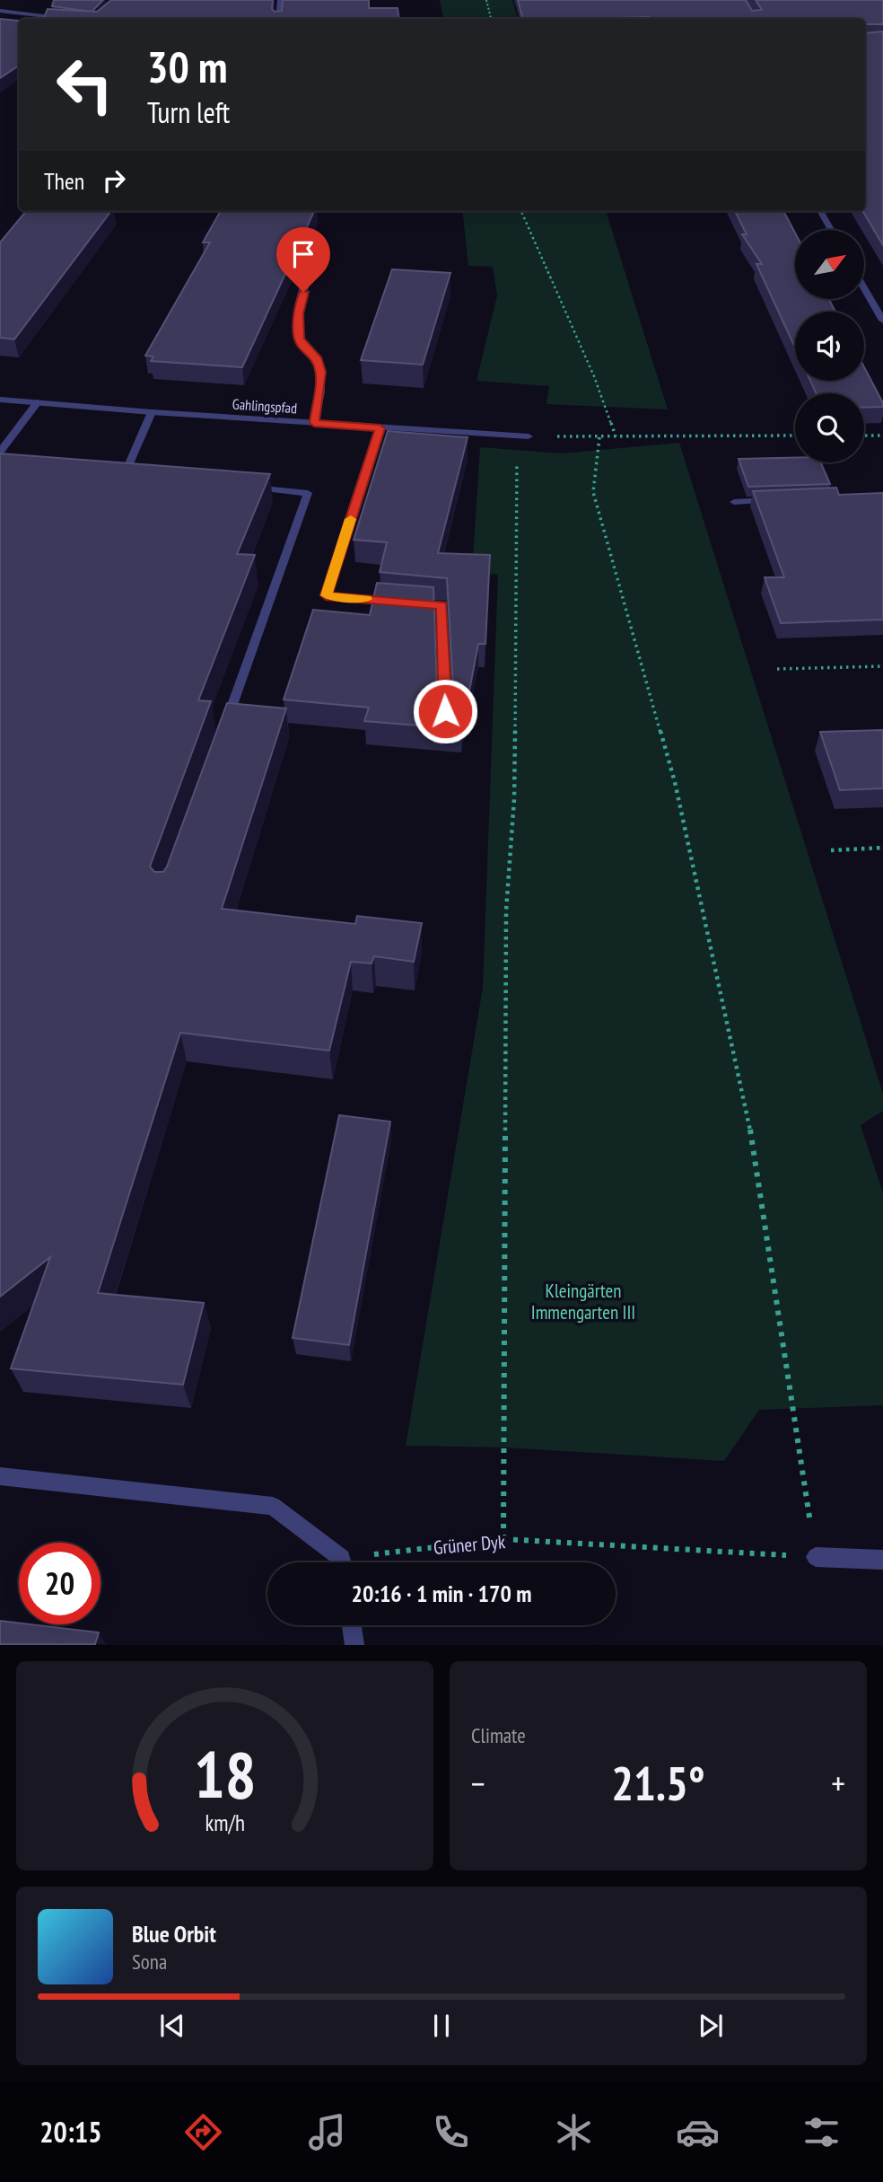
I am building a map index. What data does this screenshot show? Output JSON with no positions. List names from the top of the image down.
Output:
{
  "streets": {
    "street": ["Gahlingspfad"],
    "path": ["Grüner Dyk"]
  },
  "parks": ["Kleingärten Immengarten III"],
  "north": "top right",
  "page": {
    "turn": ["30 m", "Turn left"],
    "then": "Then",
    "limit": "20",
    "trip": "20:16 · 1 min · 170 m",
    "tile": "Climate",
    "heat": ["−", "21.5°", "+"],
    "song": ["Blue Orbit", "Sona"],
    "tabs": "20:15",
    "gauge": ["18", "km/h"]
  }
}
